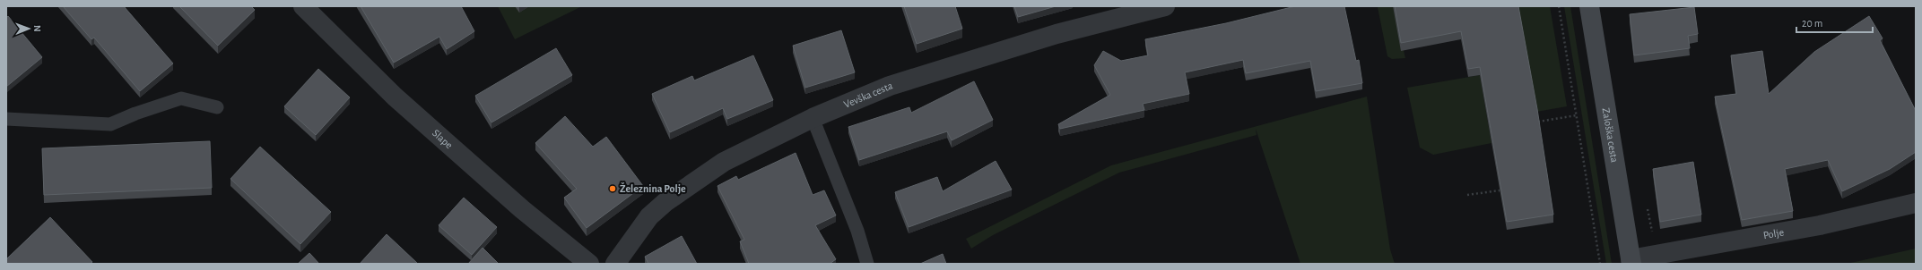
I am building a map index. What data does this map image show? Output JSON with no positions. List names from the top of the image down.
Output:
{
  "streets": {
    "main road": ["Zaloška cesta"],
    "street": ["Vevška cesta", "Slape", "Polje"]
  },
  "crossings": [
    ["Zaloška cesta", "Polje"]
  ],
  "places": ["Železnina Polje"],
  "scale_bar": "20 m",
  "north": "right"
}
